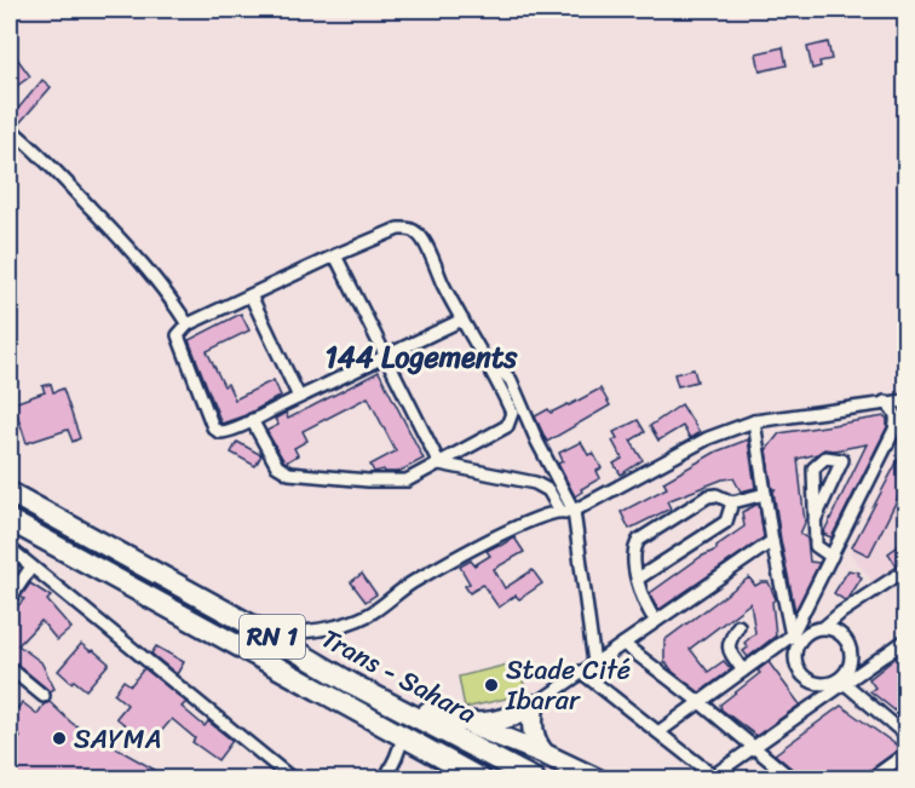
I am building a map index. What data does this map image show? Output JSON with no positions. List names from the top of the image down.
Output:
{
  "streets": {
    "highway": ["RN 1", "Trans - Sahara"]
  },
  "districts": ["144 Logements"],
  "places": ["Stade Cité Ibarar", "SAYMA"]
}
